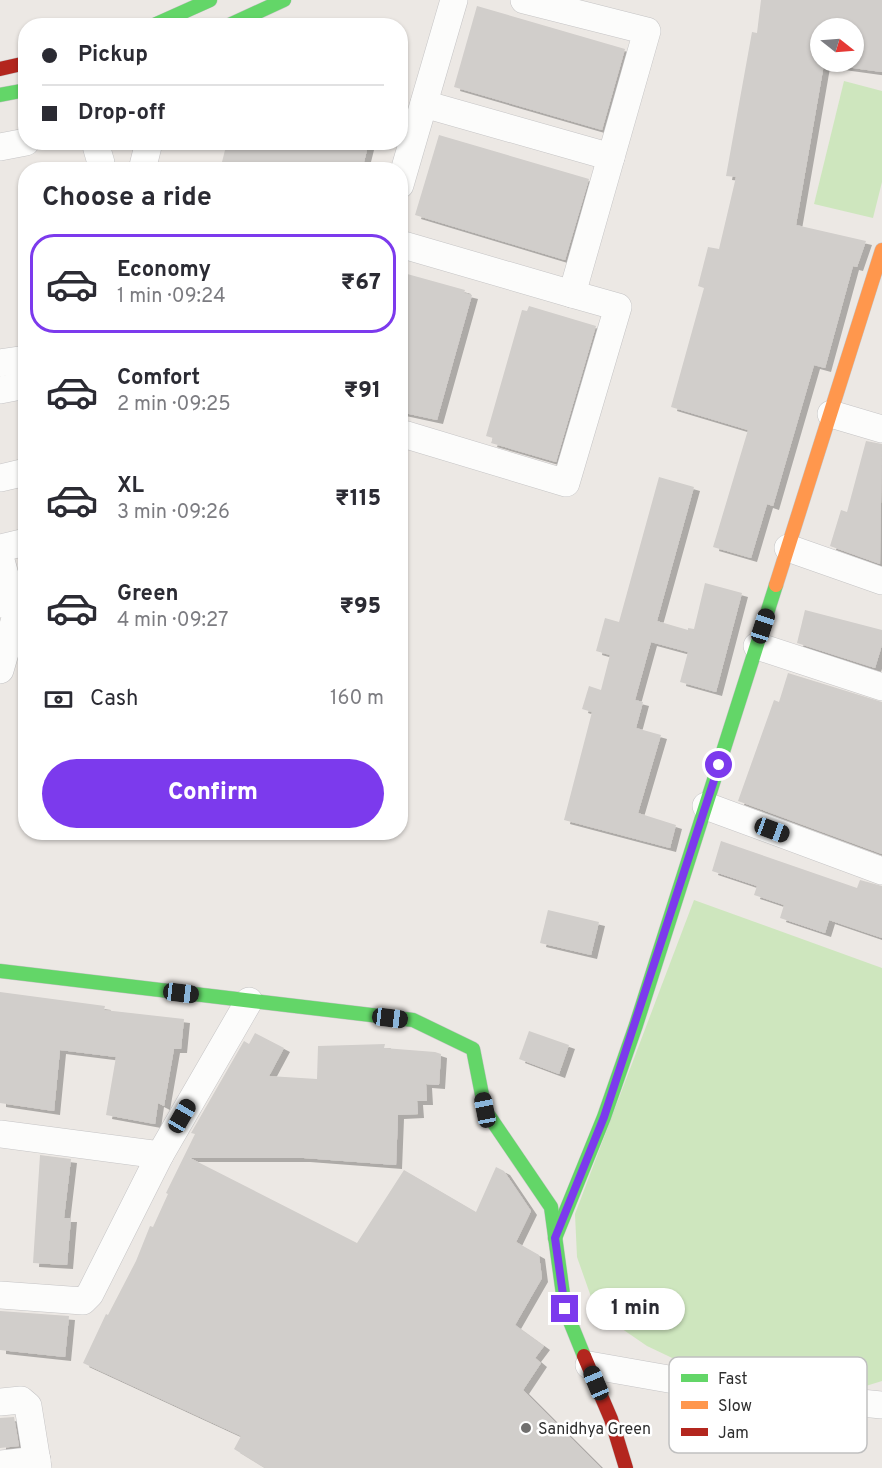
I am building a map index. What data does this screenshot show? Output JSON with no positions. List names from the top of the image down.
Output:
{
  "places": ["Sanidhya Green"],
  "legend": ["Fast", "Slow", "Jam"],
  "north": "right",
  "page": {
    "banner": ["Pickup", "Drop-off"],
    "heading": "Choose a ride",
    "list": [
      {
        "name": "Economy",
        "note": "1 min · 09:24",
        "value": "₹67"
      },
      {
        "name": "Comfort",
        "note": "2 min · 09:25",
        "value": "₹91"
      },
      {
        "name": "XL",
        "note": "3 min · 09:26",
        "value": "₹115"
      },
      {
        "name": "Green",
        "note": "4 min · 09:27",
        "value": "₹95"
      }
    ],
    "pay": ["Cash", "160 m"],
    "buttons": "Confirm",
    "bubble": "1 min"
  }
}
